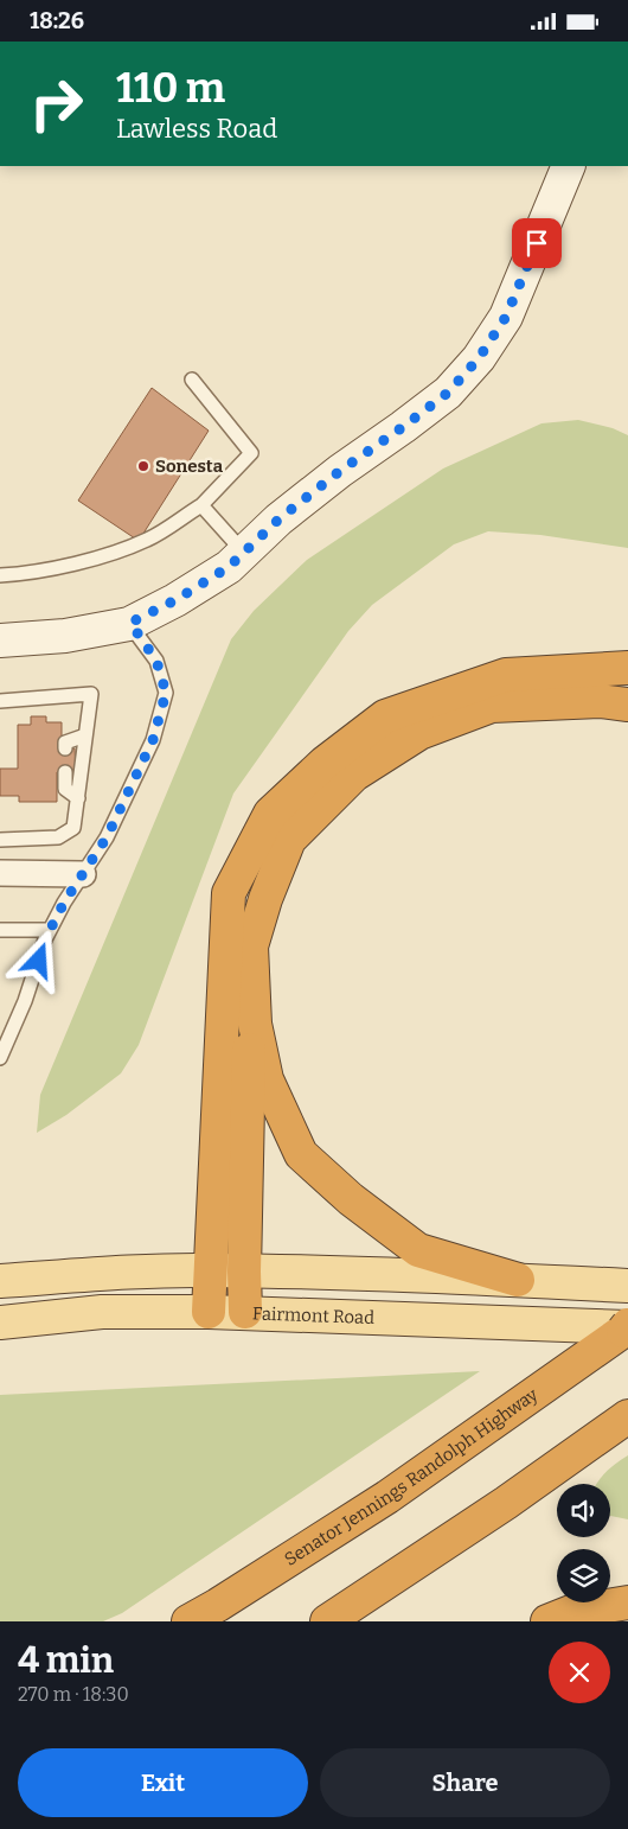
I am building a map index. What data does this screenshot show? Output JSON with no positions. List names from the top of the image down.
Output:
{
  "streets": {
    "highway": ["Senator Jennings Randolph Highway"],
    "main road": ["Fairmont Road"]
  },
  "crossings": [
    ["Fairmont Road", "Senator Jennings Randolph Highway"]
  ],
  "places": ["Sonesta"],
  "page": {
    "status": "18:26",
    "turn": ["110 m", "Lawless Road"],
    "heading": ["4 min", "270 m · 18:30"],
    "buttons": ["Exit", "Share"]
  }
}
